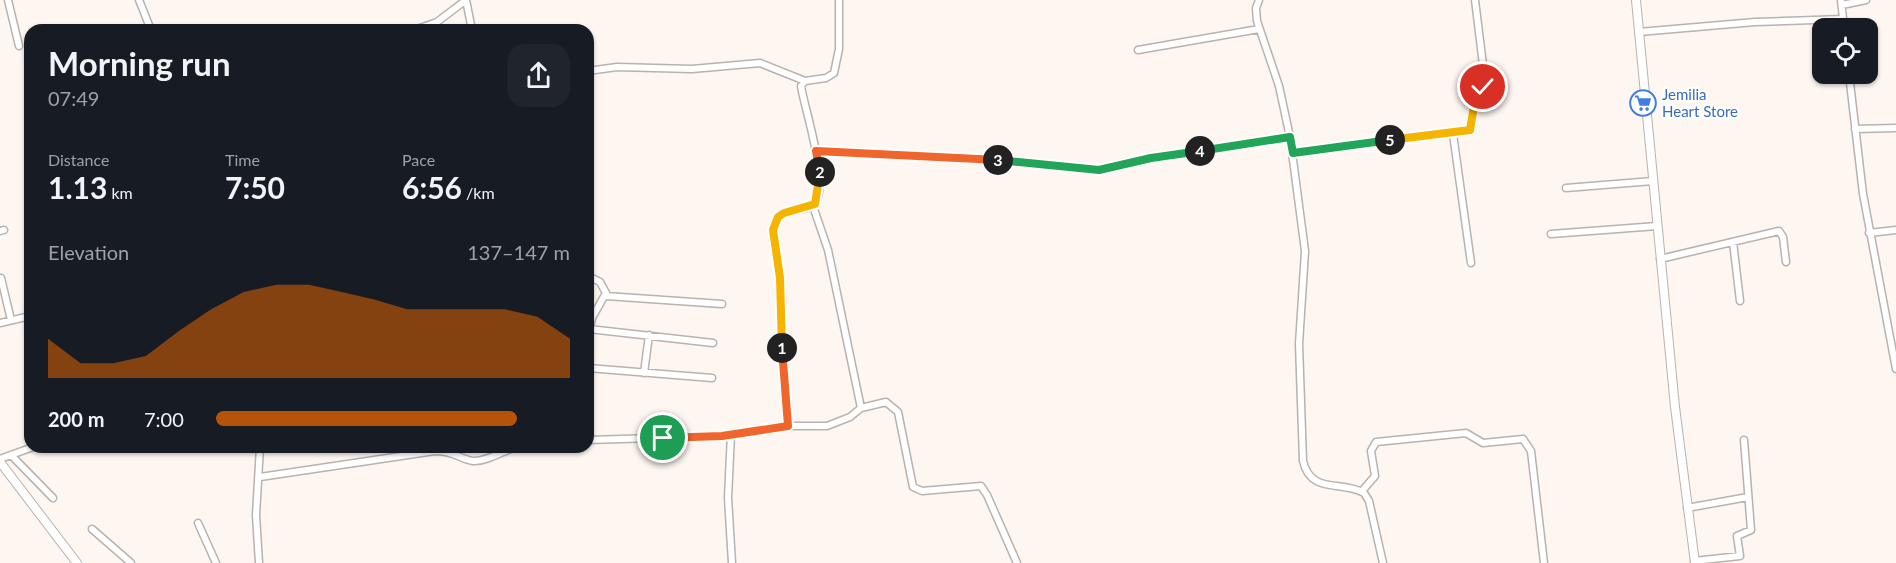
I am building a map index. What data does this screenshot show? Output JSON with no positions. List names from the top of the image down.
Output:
{
  "places": {
    "supermarket": ["Jemilia Heart Store"]
  },
  "page": {
    "heading": ["Morning run", "07:49"],
    "pins": [
      "5",
      "4",
      "3",
      "2",
      "1"
    ],
    "stats": [
      ["Distance", "1.13 km"],
      ["Time", "7:50"],
      ["Pace", "6:56 /km"]
    ],
    "chart": ["Elevation", "137–147 m"],
    "list": [
      {
        "name": "200 m",
        "note": "7:00"
      }
    ]
  }
}
